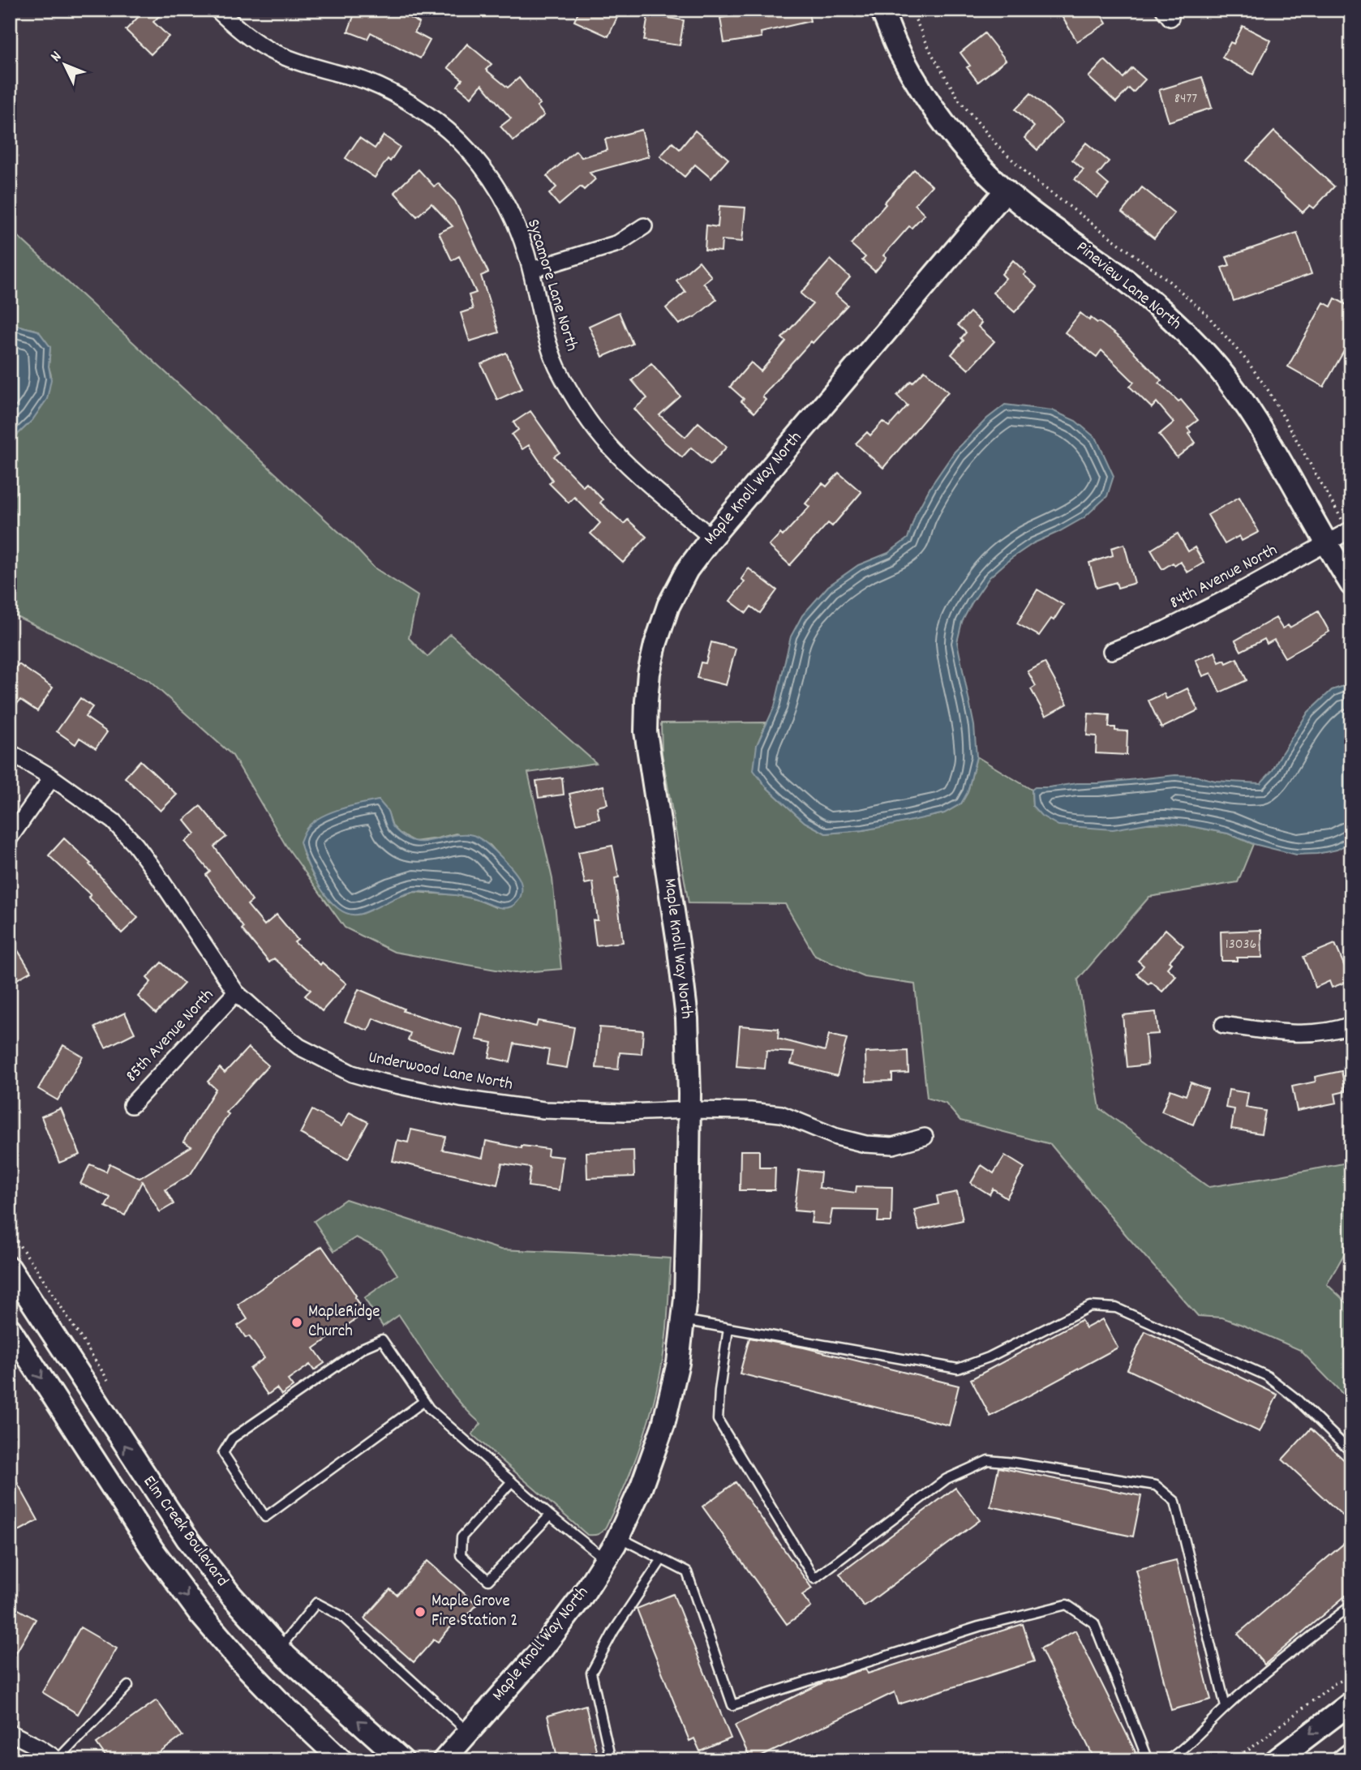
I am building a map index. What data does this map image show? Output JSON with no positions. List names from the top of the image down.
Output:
{
  "streets": {
    "street": [
      "Sycamore Lane North",
      "Pineview Lane North",
      "Maple Knoll Way North",
      "84th Avenue North",
      "85th Avenue North",
      "Underwood Lane North",
      "Elm Creek Boulevard"
    ]
  },
  "crossings": [
    ["Sycamore Lane North", "Maple Knoll Way North"],
    ["Pineview Lane North", "Maple Knoll Way North"],
    ["Pineview Lane North", "84th Avenue North"],
    ["Maple Knoll Way North", "Underwood Lane North"],
    ["85th Avenue North", "Underwood Lane North"]
  ],
  "places": ["MapleRidge Church", "Maple Grove Fire Station 2"],
  "house_numbers": ["8477", "13036"],
  "north": "top left"
}
